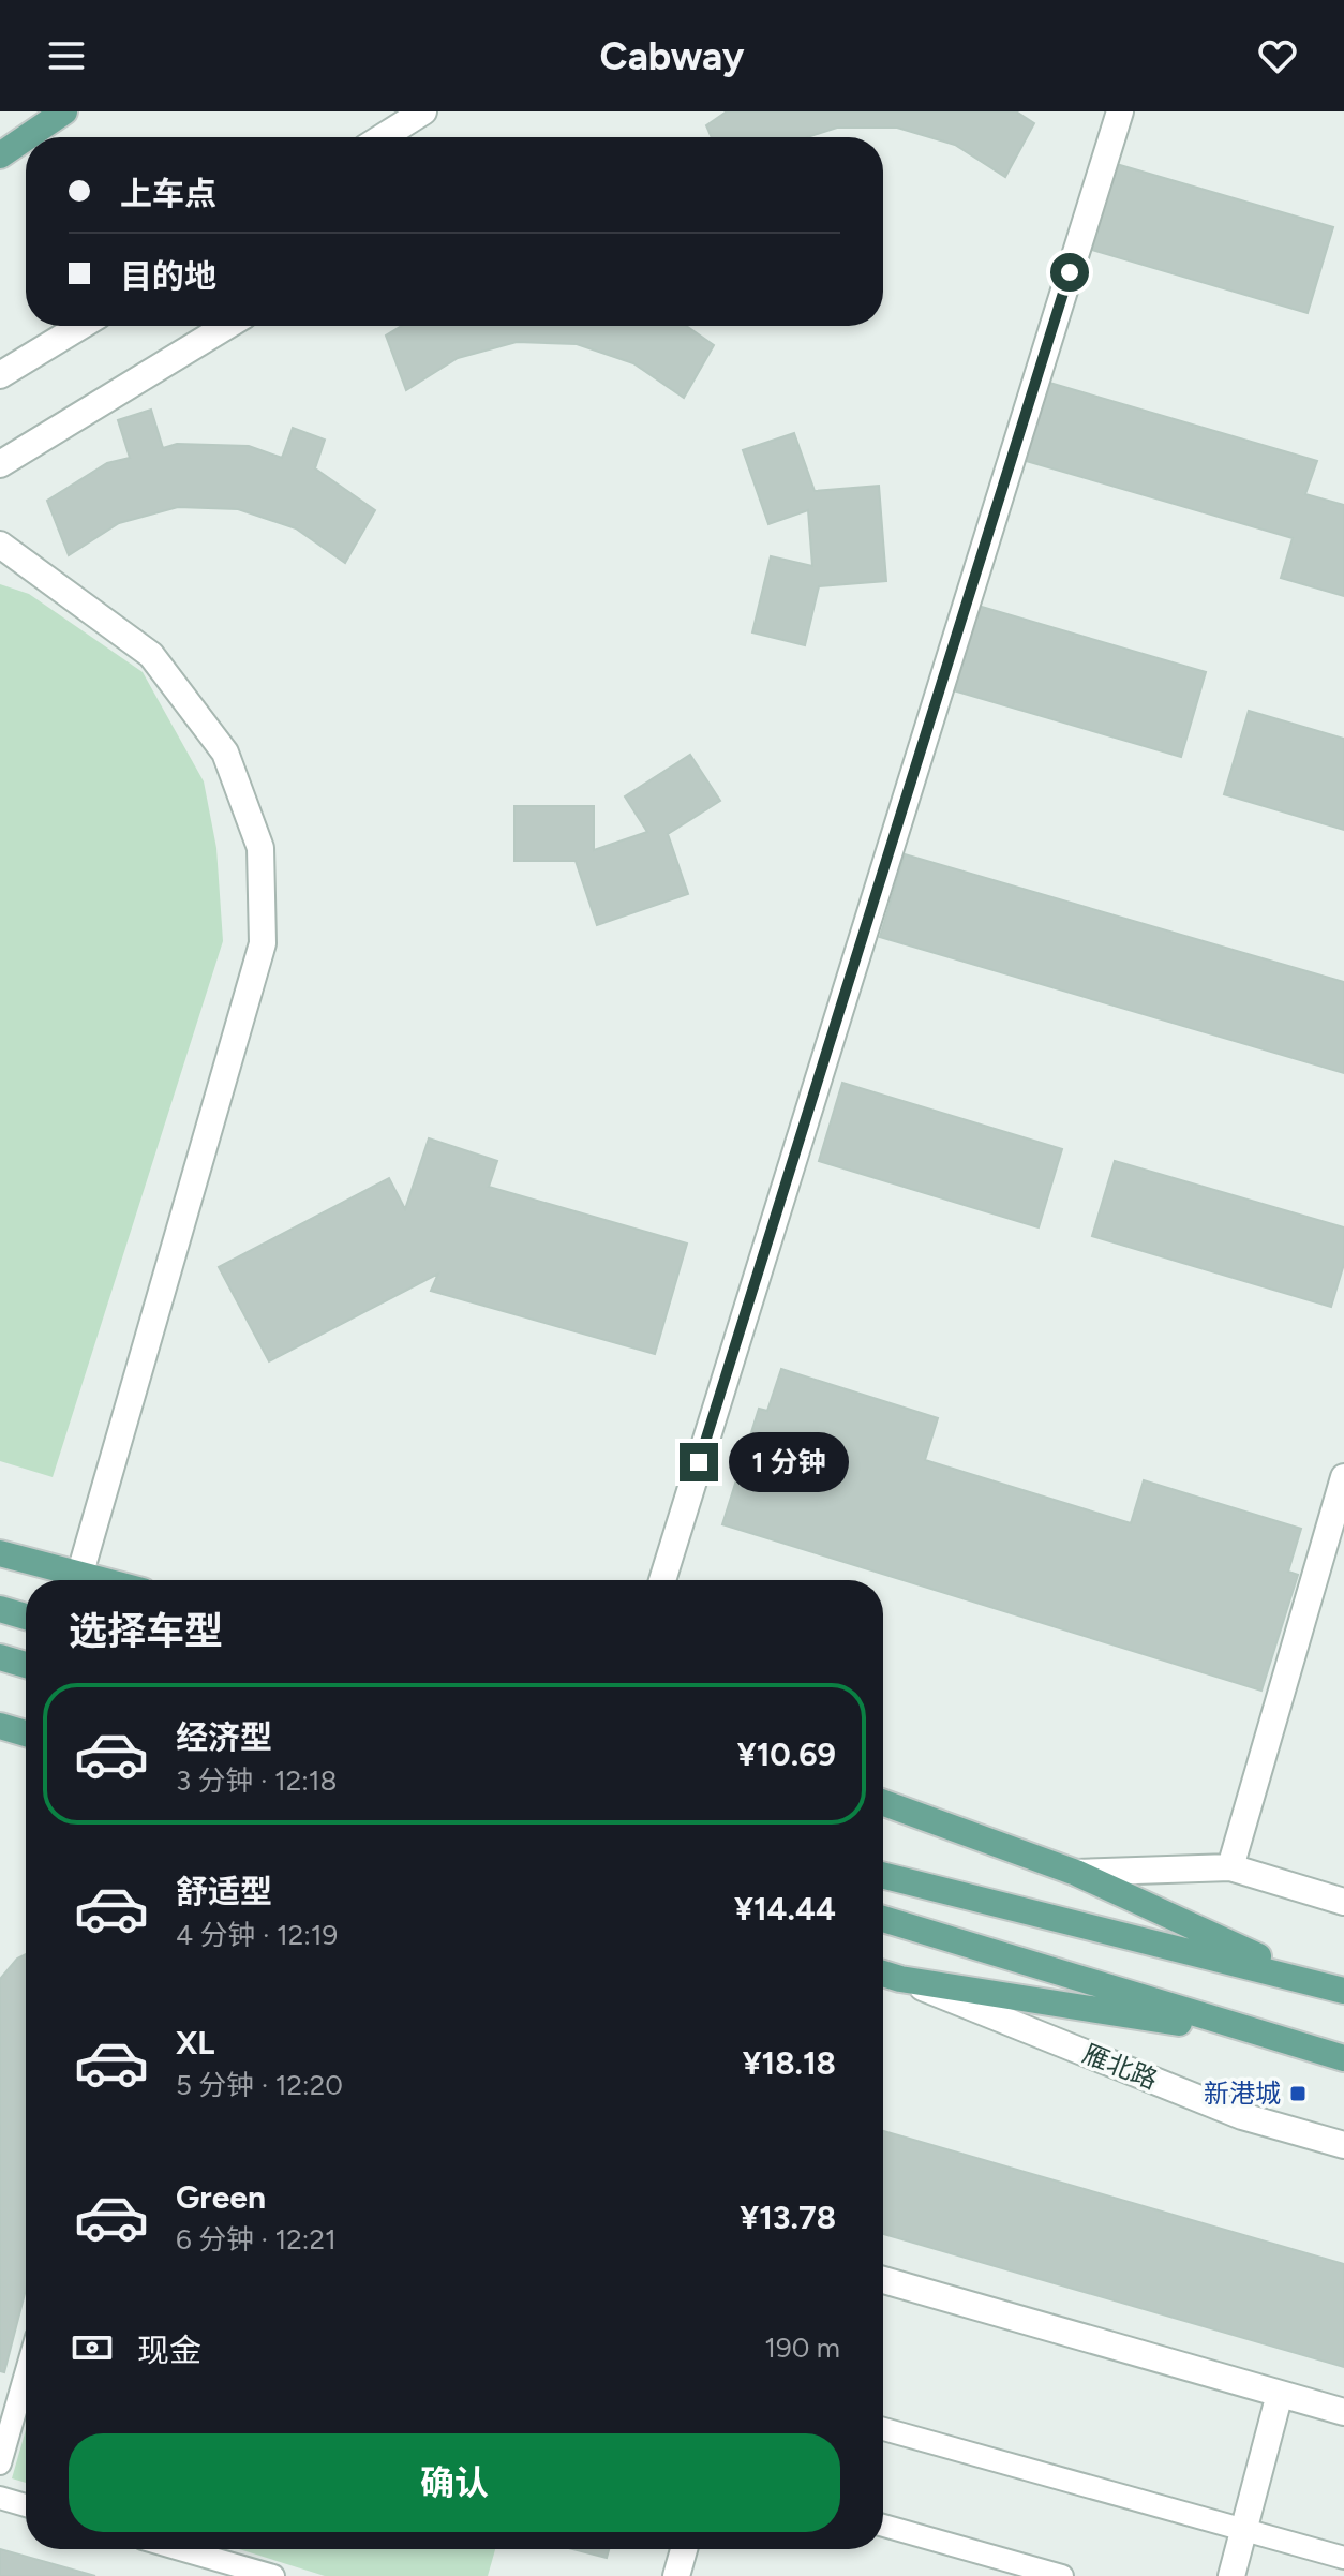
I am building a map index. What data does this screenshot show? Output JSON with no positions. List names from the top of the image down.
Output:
{
  "streets": {
    "street": ["雁北路"]
  },
  "places": {
    "transit": ["新港城"]
  },
  "page": {
    "header": "Cabway",
    "banner": ["上车点", "目的地"],
    "bubble": "1 分钟",
    "heading": "选择车型",
    "list": [
      {
        "name": "经济型",
        "note": "3 分钟 · 12:18",
        "value": "¥10.69"
      },
      {
        "name": "舒适型",
        "note": "4 分钟 · 12:19",
        "value": "¥14.44"
      },
      {
        "name": "XL",
        "note": "5 分钟 · 12:20",
        "value": "¥18.18"
      },
      {
        "name": "Green",
        "note": "6 分钟 · 12:21",
        "value": "¥13.78"
      }
    ],
    "pay": ["现金", "190 m"],
    "buttons": "确认"
  }
}
